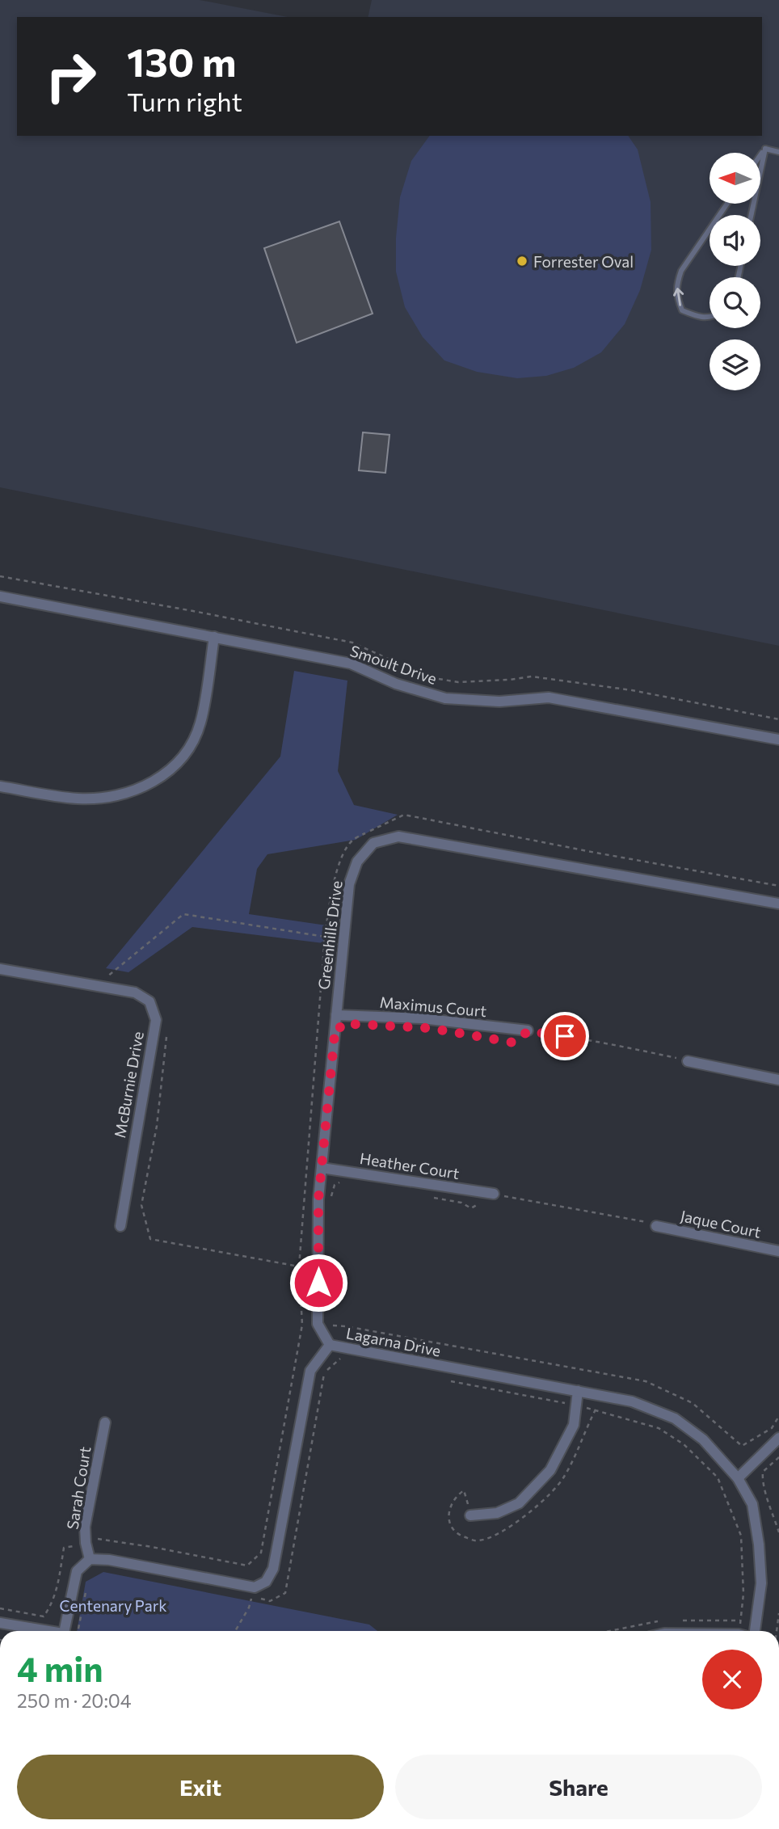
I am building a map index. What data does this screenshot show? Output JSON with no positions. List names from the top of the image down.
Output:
{
  "streets": {
    "street": [
      "Smoult Drive",
      "Greenhills Drive",
      "Maximus Court",
      "McBurnie Drive",
      "Heather Court",
      "Jaque Court",
      "Lagarna Drive",
      "Sarah Court"
    ]
  },
  "crossings": [
    ["Greenhills Drive", "Maximus Court"],
    ["Greenhills Drive", "Heather Court"],
    ["Greenhills Drive", "Lagarna Drive"],
    ["Lagarna Drive", "Sarah Court"]
  ],
  "parks": ["Centenary Park"],
  "places": ["Forrester Oval"],
  "north": "left",
  "page": {
    "turn": ["130 m", "Turn right"],
    "heading": ["4 min", "250 m · 20:04"],
    "buttons": ["Exit", "Share"]
  }
}
